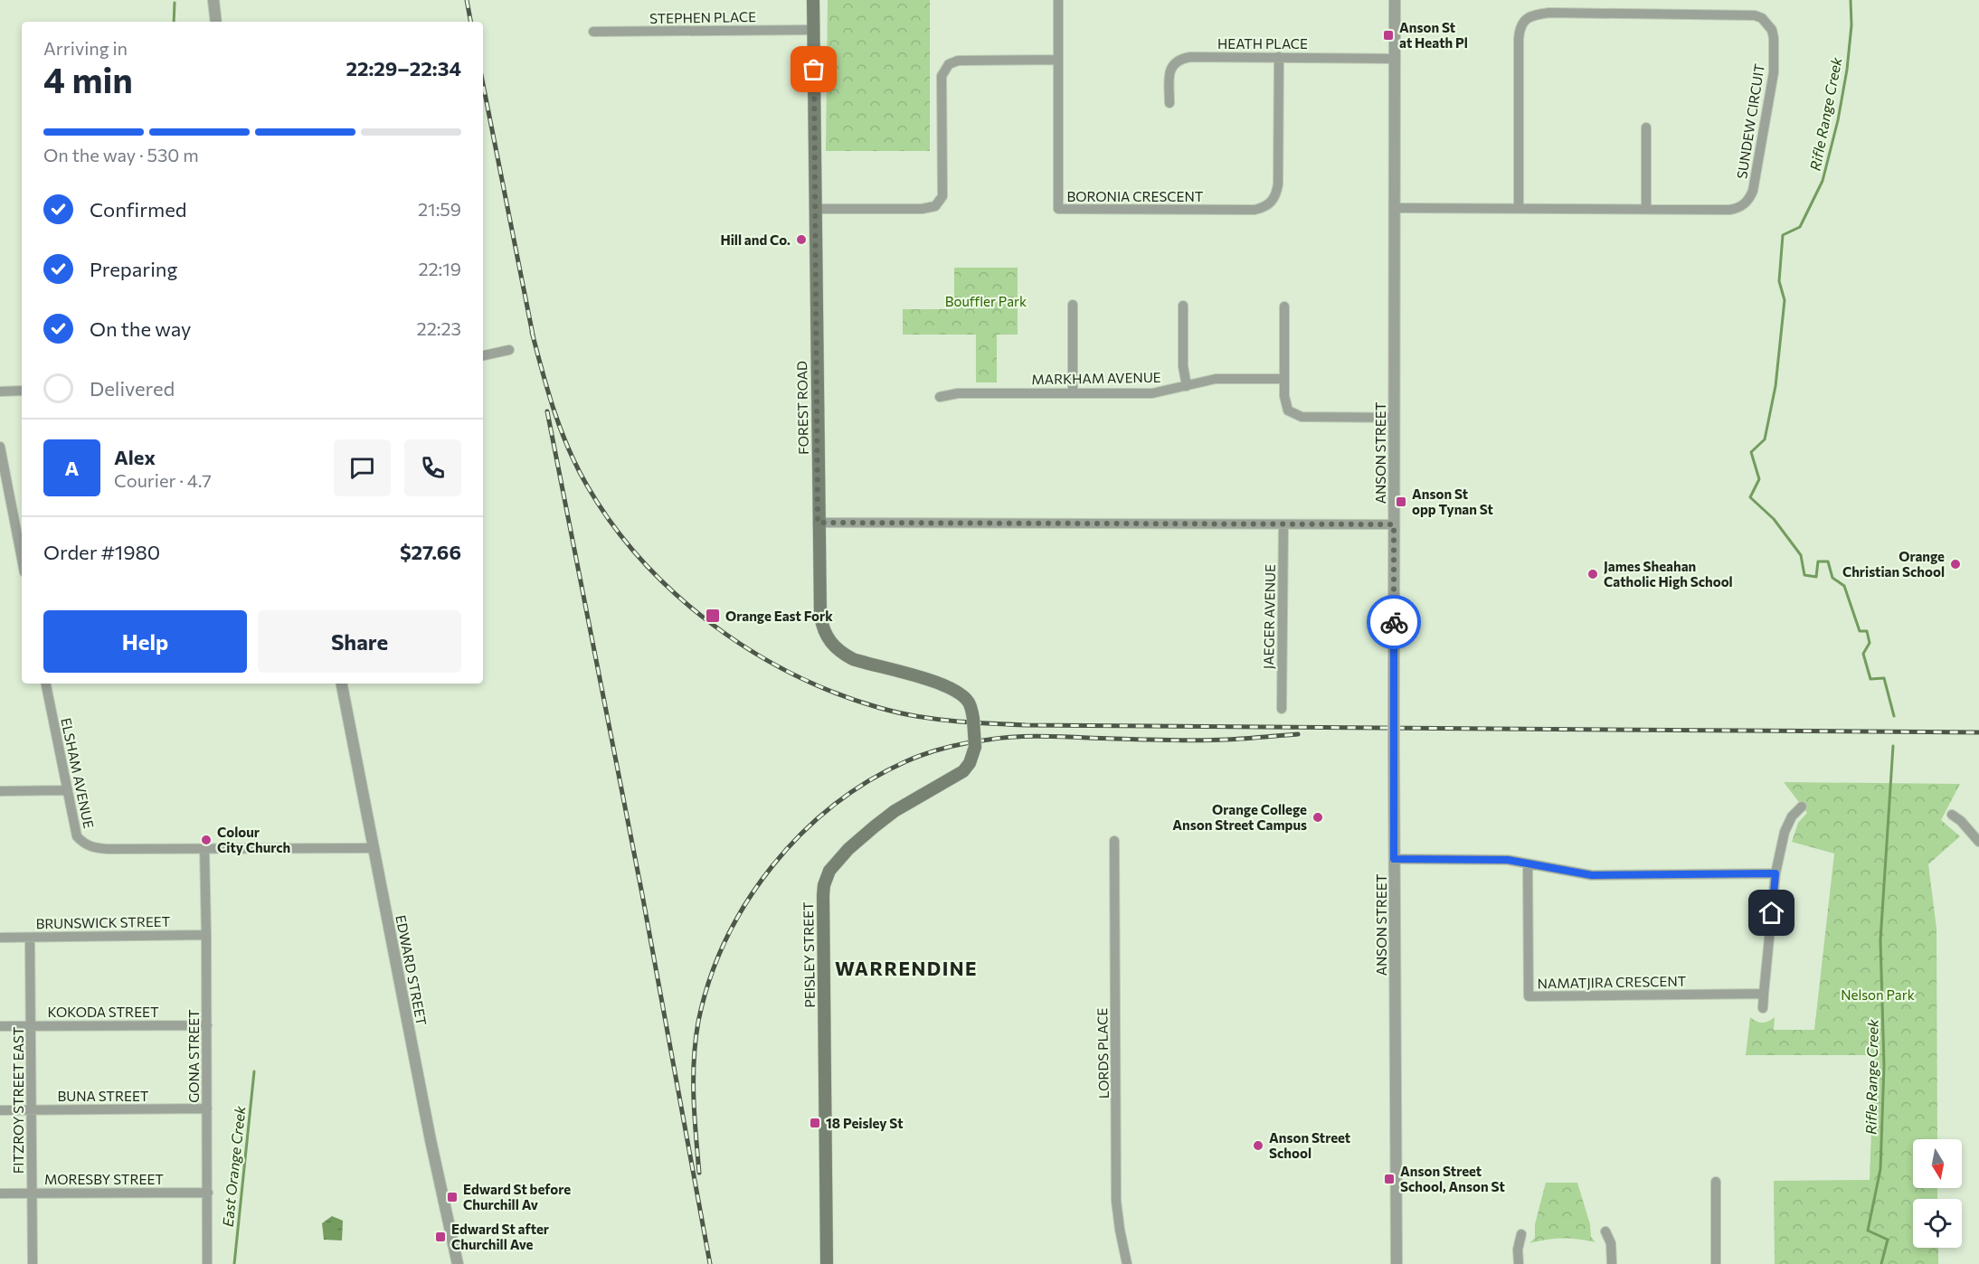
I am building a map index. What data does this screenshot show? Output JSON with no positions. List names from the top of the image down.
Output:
{
  "streets": {
    "main road": ["FOREST ROAD", "PEISLEY STREET"],
    "street": [
      "STEPHEN PLACE",
      "HEATH PLACE",
      "SUNDEW CIRCUIT",
      "BORONIA CRESCENT",
      "MARKHAM AVENUE",
      "ANSON STREET",
      "JAEGER AVENUE",
      "ELSHAM AVENUE",
      "BRUNSWICK STREET",
      "EDWARD STREET",
      "NAMATJIRA CRESCENT",
      "KOKODA STREET",
      "LORDS PLACE",
      "GONA STREET",
      "BUNA STREET",
      "FITZROY STREET EAST",
      "MORESBY STREET"
    ]
  },
  "crossings": [
    ["STEPHEN PLACE", "FOREST ROAD"],
    ["HEATH PLACE", "BORONIA CRESCENT"],
    ["HEATH PLACE", "ANSON STREET"],
    ["SUNDEW CIRCUIT", "ANSON STREET"],
    ["FOREST ROAD", "PEISLEY STREET"],
    ["ELSHAM AVENUE", "EDWARD STREET"],
    ["ELSHAM AVENUE", "GONA STREET"],
    ["BRUNSWICK STREET", "GONA STREET"],
    ["BRUNSWICK STREET", "FITZROY STREET EAST"],
    ["KOKODA STREET", "GONA STREET"],
    ["KOKODA STREET", "FITZROY STREET EAST"],
    ["GONA STREET", "BUNA STREET"],
    ["GONA STREET", "MORESBY STREET"],
    ["BUNA STREET", "FITZROY STREET EAST"],
    ["FITZROY STREET EAST", "MORESBY STREET"]
  ],
  "districts": ["WARRENDINE"],
  "water": ["Rifle Range Creek", "East Orange Creek"],
  "parks": ["Bouffler Park", "Nelson Park"],
  "places": {
    "transit": [
      "Anson St at Heath Pl",
      "Anson St opp Tynan St",
      "Orange East Fork",
      "18 Peisley St",
      "Anson Street School, Anson St",
      "Edward St before Churchill Av",
      "Edward St after Churchill Ave"
    ],
    "other": [
      "Hill and Co.",
      "Orange Christian School",
      "James Sheahan Catholic High School",
      "Orange College Anson Street Campus",
      "Colour City Church",
      "Anson Street School"
    ]
  },
  "north": "bottom",
  "page": {
    "heading": ["4 min", "Arriving in", "22:29–22:34"],
    "panel": [
      "Alex",
      "Courier · 4.7",
      "Order #1980",
      "$27.66"
    ],
    "bar": "On the way · 530 m",
    "list": [
      ["Confirmed", "21:59"],
      ["Preparing", "22:19"],
      ["On the way", "22:23"],
      "Delivered"
    ],
    "round": "A",
    "buttons": ["Help", "Share"]
  }
}
